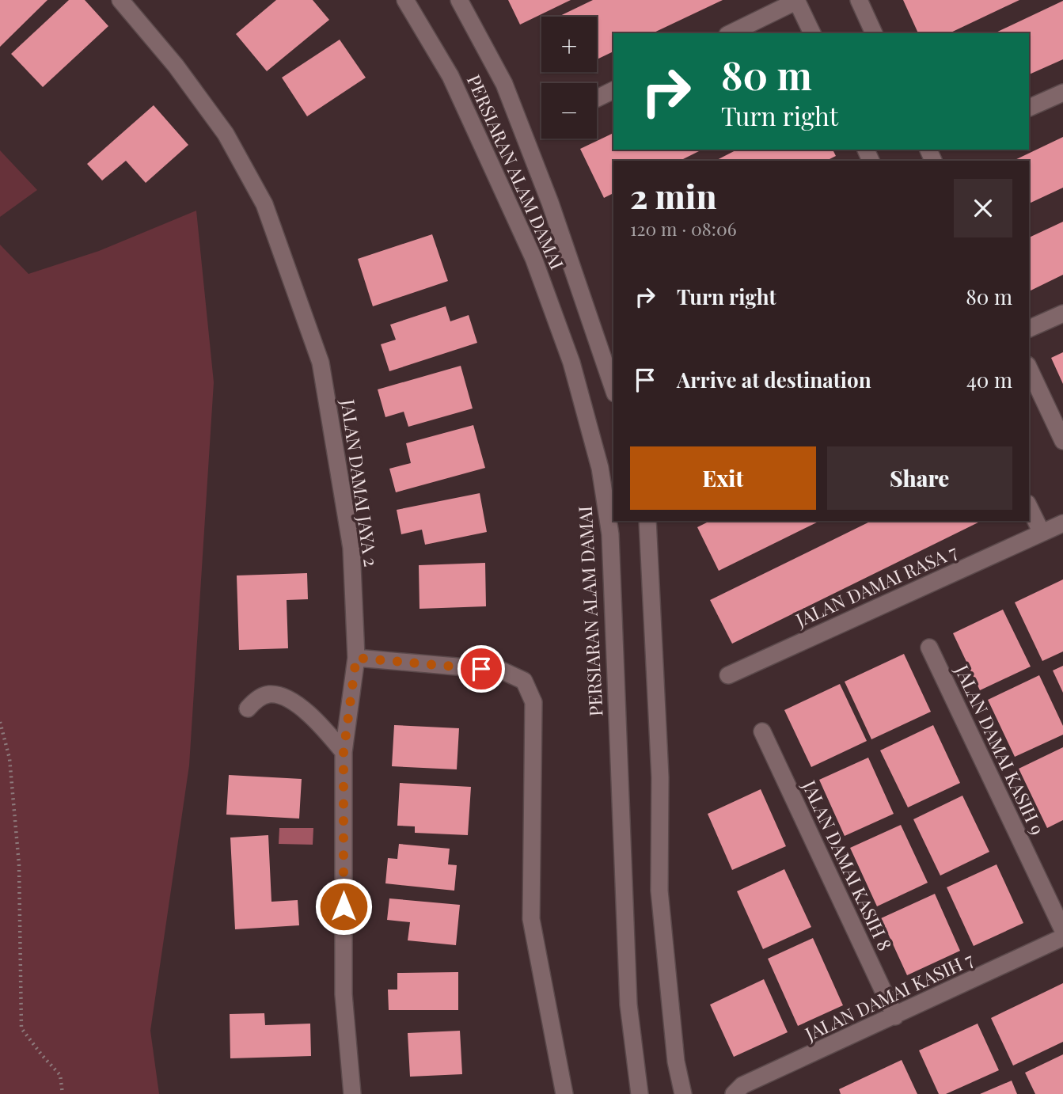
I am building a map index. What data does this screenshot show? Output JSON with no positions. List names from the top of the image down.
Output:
{
  "streets": {
    "street": [
      "PERSIARAN ALAM DAMAI",
      "JALAN DAMAI JAYA 2",
      "JALAN DAMAI RASA 7",
      "JALAN DAMAI KASIH 9",
      "JALAN DAMAI KASIH 8",
      "JALAN DAMAI KASIH 7"
    ]
  },
  "crossings": [
    ["JALAN DAMAI KASIH 8", "JALAN DAMAI KASIH 7"]
  ],
  "page": {
    "map_buttons": ["+", "−"],
    "turn": ["80 m", "Turn right"],
    "heading": ["2 min", "120 m · 08:06"],
    "list": [
      {
        "name": "Turn right",
        "value": "80 m"
      },
      {
        "name": "Arrive at destination",
        "value": "40 m"
      }
    ],
    "buttons": ["Exit", "Share"]
  }
}
